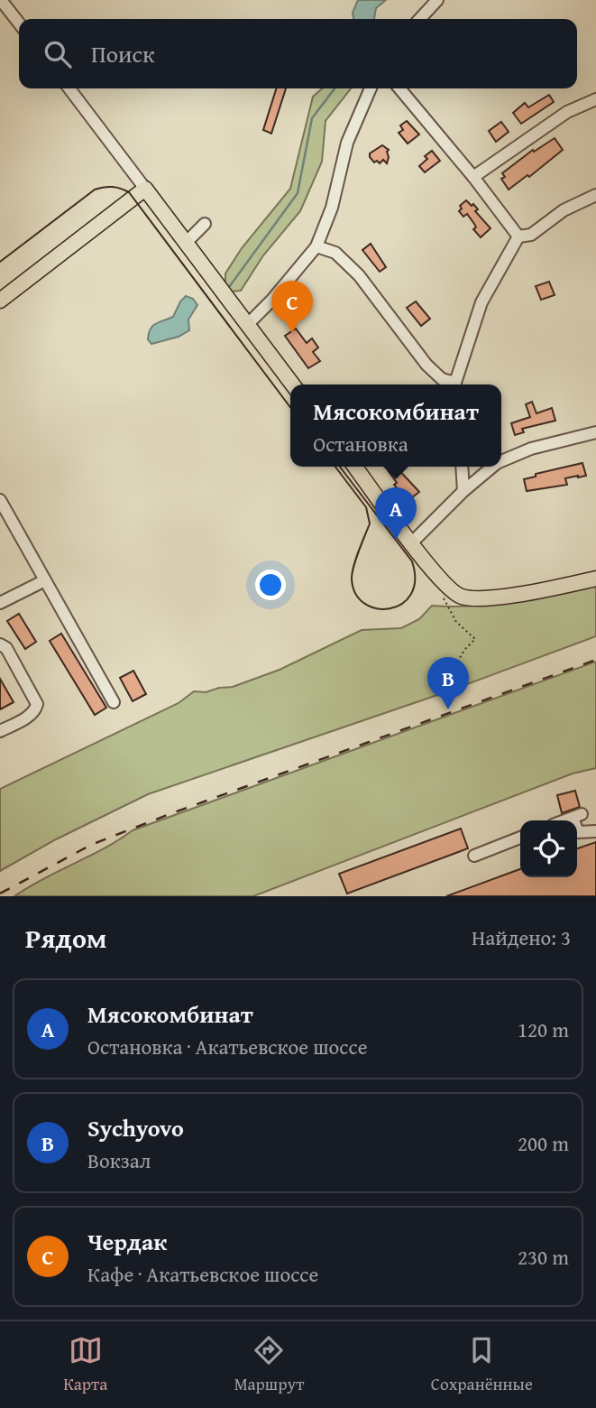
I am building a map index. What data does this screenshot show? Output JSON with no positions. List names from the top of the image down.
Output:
{
  "page": {
    "search": "Поиск",
    "pins": ["C", "A", "B"],
    "popup": ["Мясокомбинат", "Остановка"],
    "heading": ["Рядом", "Найдено: 3"],
    "list": [
      {
        "mark": "A",
        "name": "Мясокомбинат",
        "note": "Остановка · Акатьевское шоссе",
        "value": "120 m"
      },
      {
        "mark": "B",
        "name": "Sychyovo",
        "note": "Вокзал",
        "value": "200 m"
      },
      {
        "mark": "C",
        "name": "Чердак",
        "note": "Кафе · Акатьевское шоссе",
        "value": "230 m"
      }
    ],
    "nav": ["Карта", "Маршрут", "Сохранённые"]
  }
}
